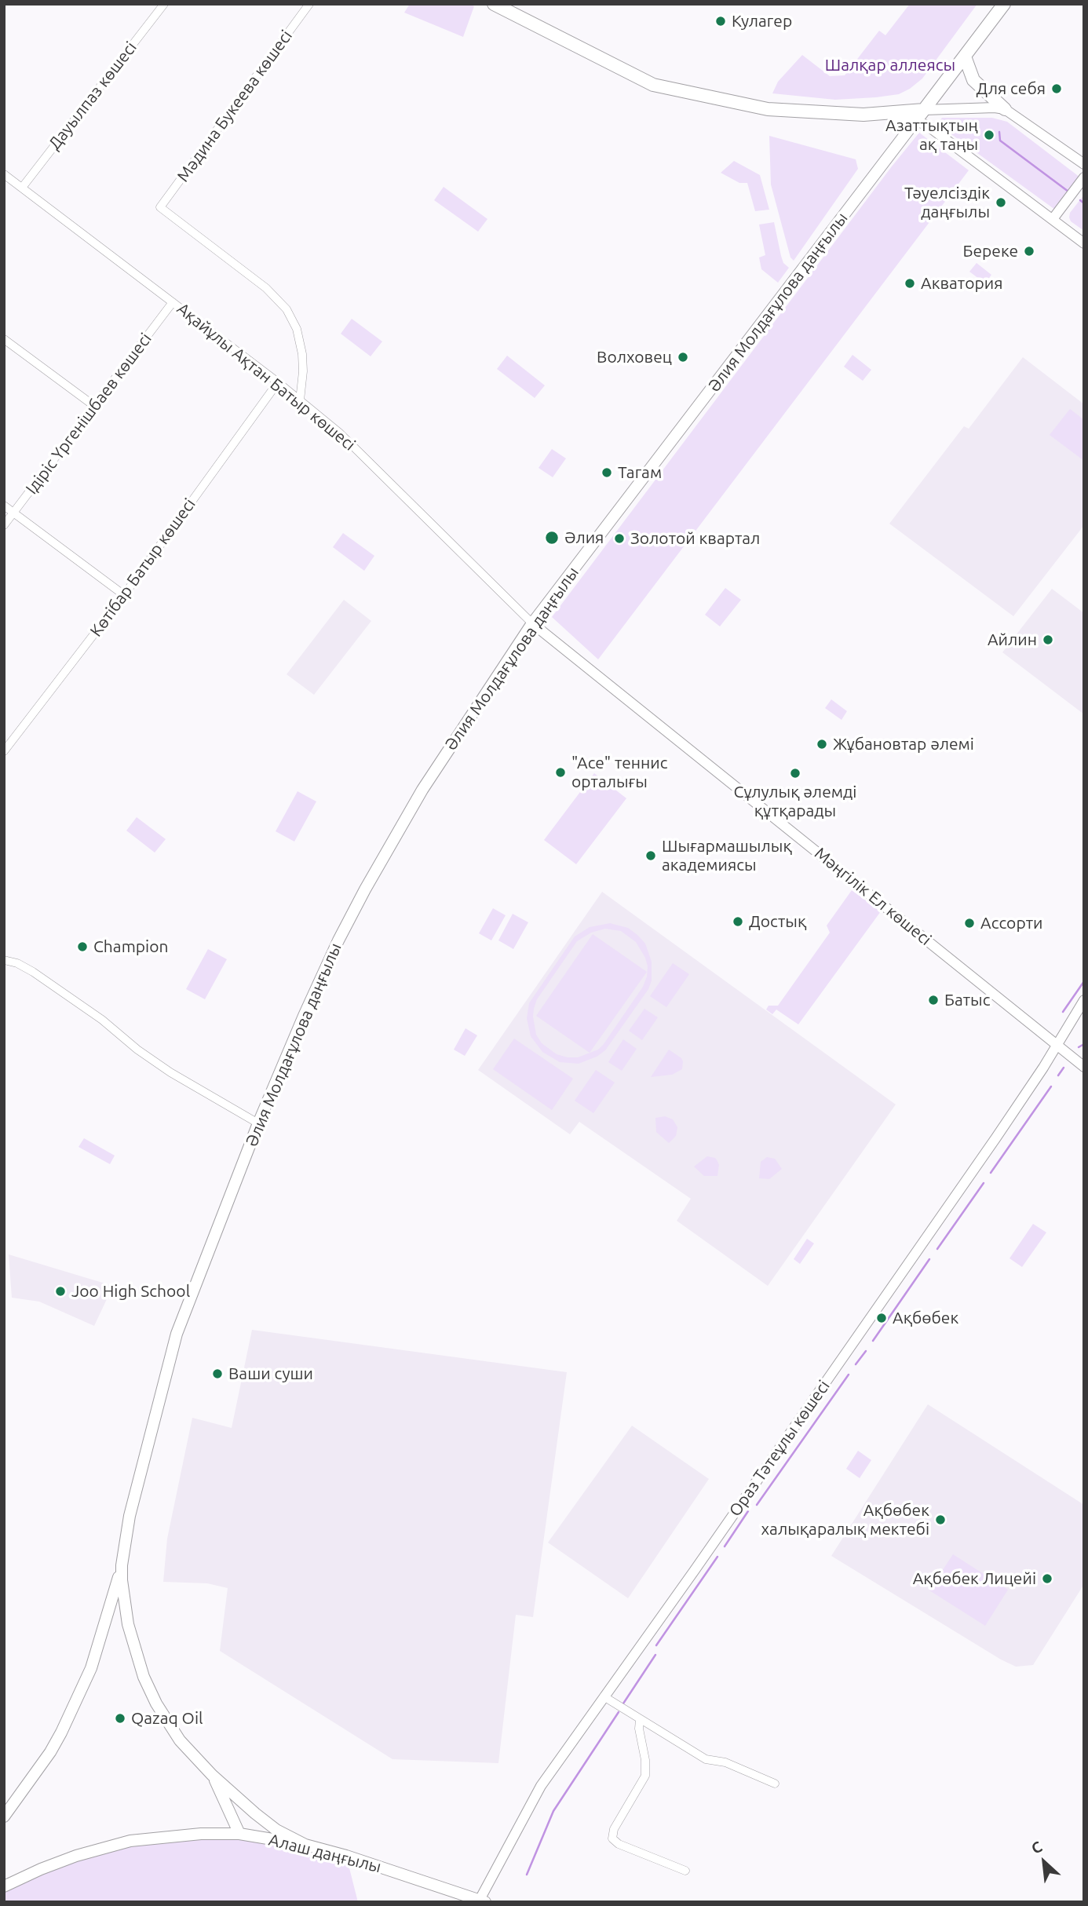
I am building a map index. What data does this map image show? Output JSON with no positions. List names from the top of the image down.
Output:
{
  "streets": {
    "main road": ["Әлия Молдағұлова даңғылы", "Алаш даңғылы"],
    "street": [
      "Дауылпаз көшесі",
      "Мәдина Букеева көшесі",
      "Ақайұлы Ақтан Батыр көшесі",
      "Ідіріс Үргенішбаев көшесі",
      "Көтібар Батыр көшесі",
      "Мәңгілік Ел көшесі",
      "Ораз Тәтеұлы көшесі"
    ]
  },
  "crossings": [
    ["Дауылпаз көшесі", "Ақайұлы Ақтан Батыр көшесі"],
    ["Мәдина Букеева көшесі", "Ақайұлы Ақтан Батыр көшесі"],
    ["Әлия Молдағұлова даңғылы", "Ақайұлы Ақтан Батыр көшесі"],
    ["Әлия Молдағұлова даңғылы", "Мәңгілік Ел көшесі"],
    ["Ақайұлы Ақтан Батыр көшесі", "Ідіріс Үргенішбаев көшесі"],
    ["Ақайұлы Ақтан Батыр көшесі", "Көтібар Батыр көшесі"],
    ["Ақайұлы Ақтан Батыр көшесі", "Мәңгілік Ел көшесі"],
    ["Мәңгілік Ел көшесі", "Ораз Тәтеұлы көшесі"],
    ["Ораз Тәтеұлы көшесі", "Алаш даңғылы"]
  ],
  "parks": ["Шалқар аллеясы"],
  "places": [
    "Кулагер",
    "Для себя",
    "Азаттықтың ақ таңы",
    "Тәуелсіздік даңғылы",
    "Береке",
    "Акватория",
    "Волховец",
    "Тагам",
    "Әлия",
    "Золотой квартал",
    "Айлин",
    "Жұбановтар әлемі",
    "\"Ace\" теннис орталығы",
    "Сұлулық әлемді құтқарады",
    "Шығармашылық академиясы",
    "Достық",
    "Ассорти",
    "Champion",
    "Батыс",
    "Joo High School",
    "Ақбөбек",
    "Ваши суши",
    "Ақбөбек халықаралық мектебі",
    "Ақбөбек Лицейі",
    "Qazaq Oil"
  ],
  "north": "top left"
}
